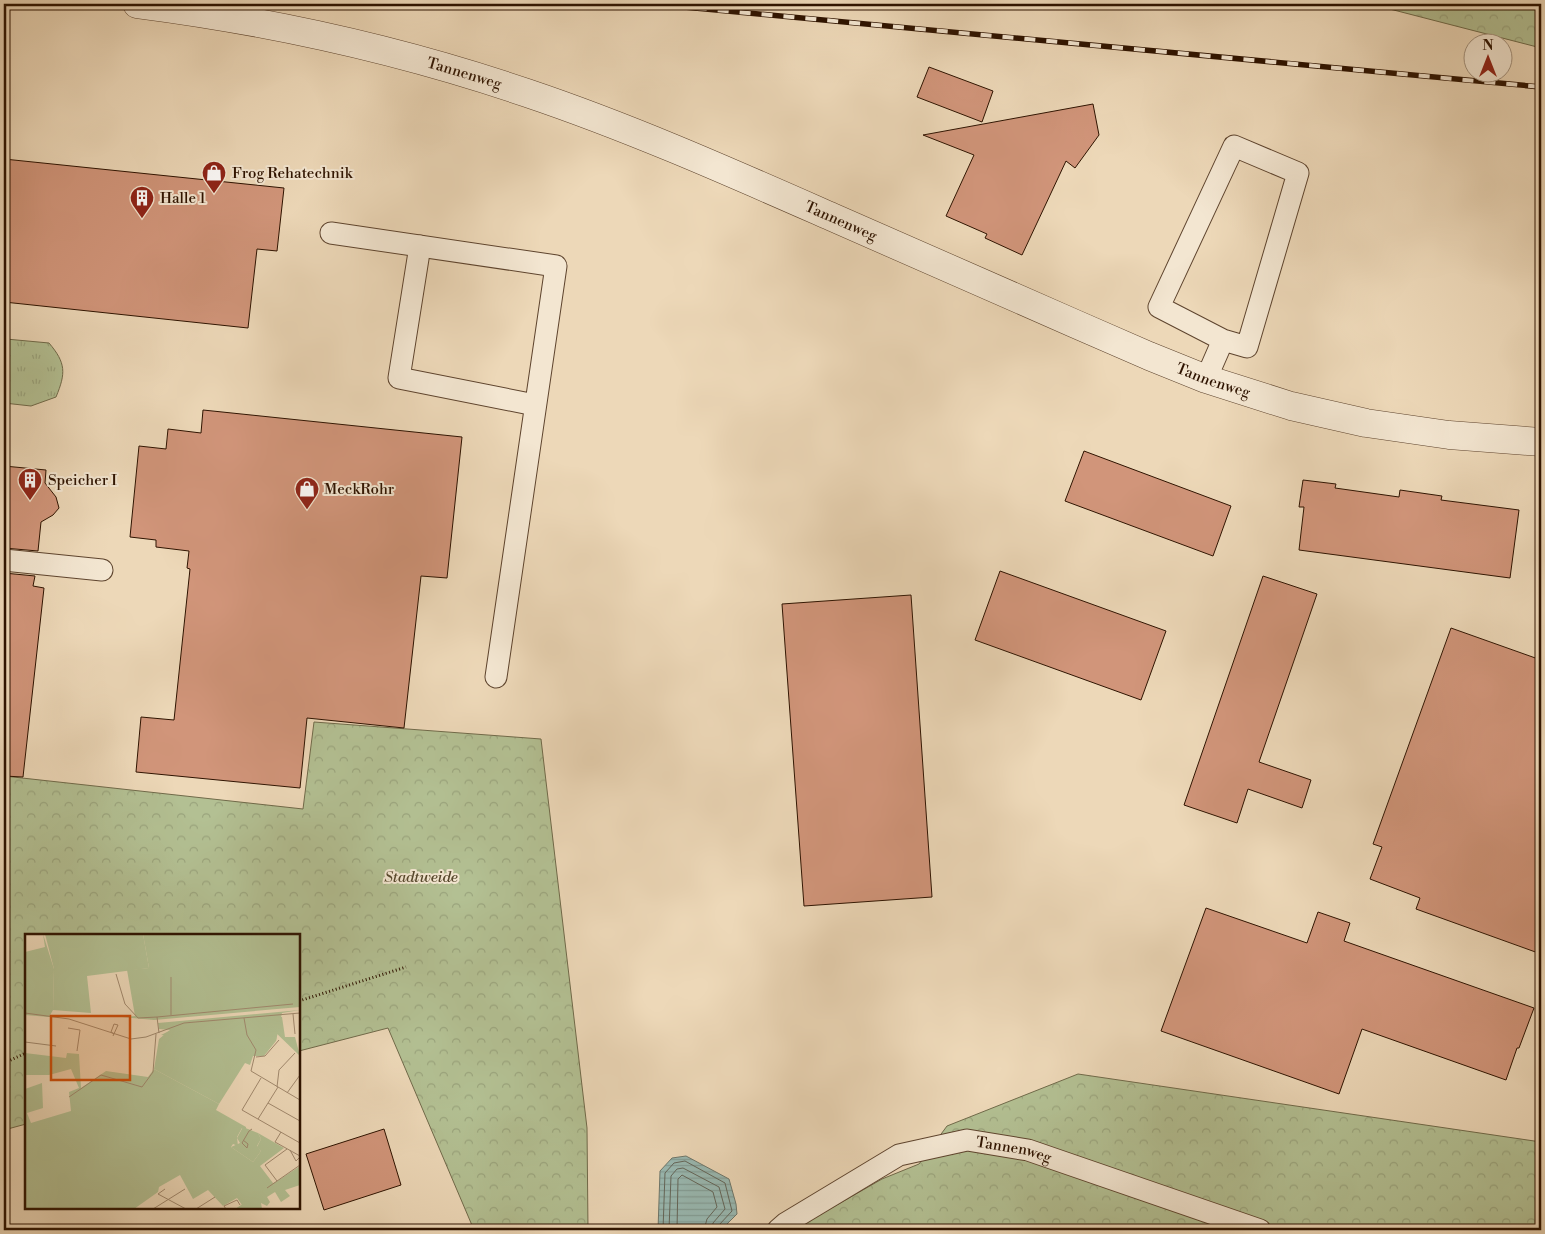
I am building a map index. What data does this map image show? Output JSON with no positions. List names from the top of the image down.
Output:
{
  "streets": {
    "street": ["Tannenweg"]
  },
  "parks": ["Stadtweide"],
  "places": {
    "shop": ["Frog Rehatechnik", "MeckRohr"],
    "building": ["Halle 1", "Speicher I"]
  },
  "north": "top"
}
